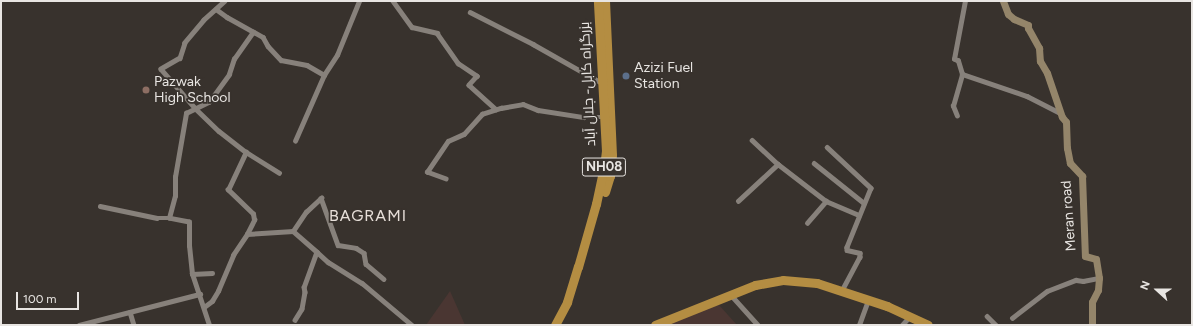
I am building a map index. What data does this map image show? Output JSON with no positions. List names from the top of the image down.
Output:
{
  "streets": {
    "highway": ["بزرگراه کابل- جلال آباد", "NH08"],
    "street": ["Meran road"]
  },
  "districts": ["BAGRAMI"],
  "places": ["Azizi Fuel Station", "Pazwak High School"],
  "scale_bar": "100 m",
  "north": "left"
}
